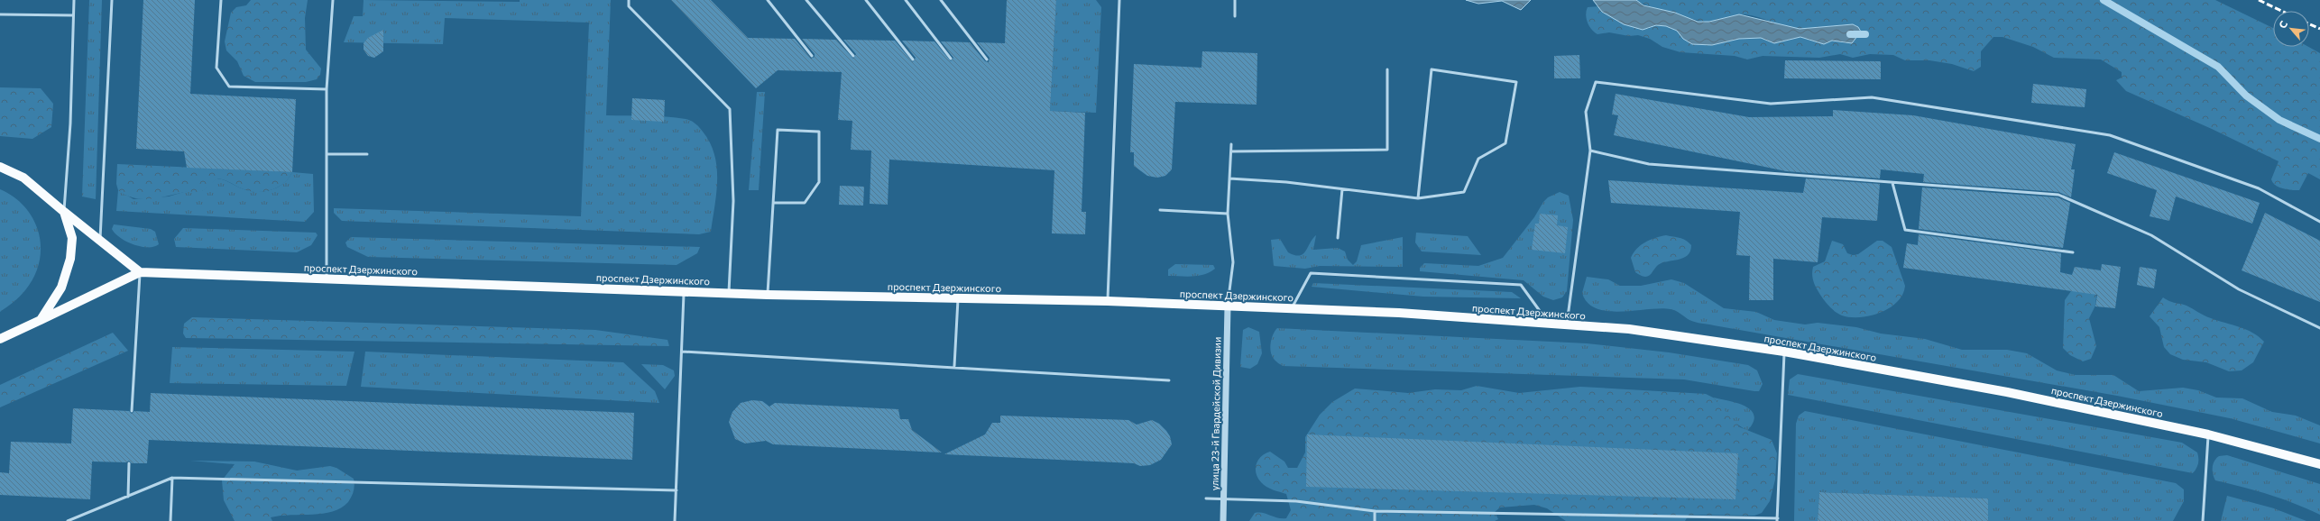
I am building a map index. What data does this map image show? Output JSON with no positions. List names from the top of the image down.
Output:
{
  "streets": {
    "main road": ["проспект Дзержинского"],
    "street": ["улица 23-й Гвардейской Дивизии"]
  },
  "crossings": [
    ["проспект Дзержинского", "улица 23-й Гвардейской Дивизии"]
  ],
  "north": "top left"
}
